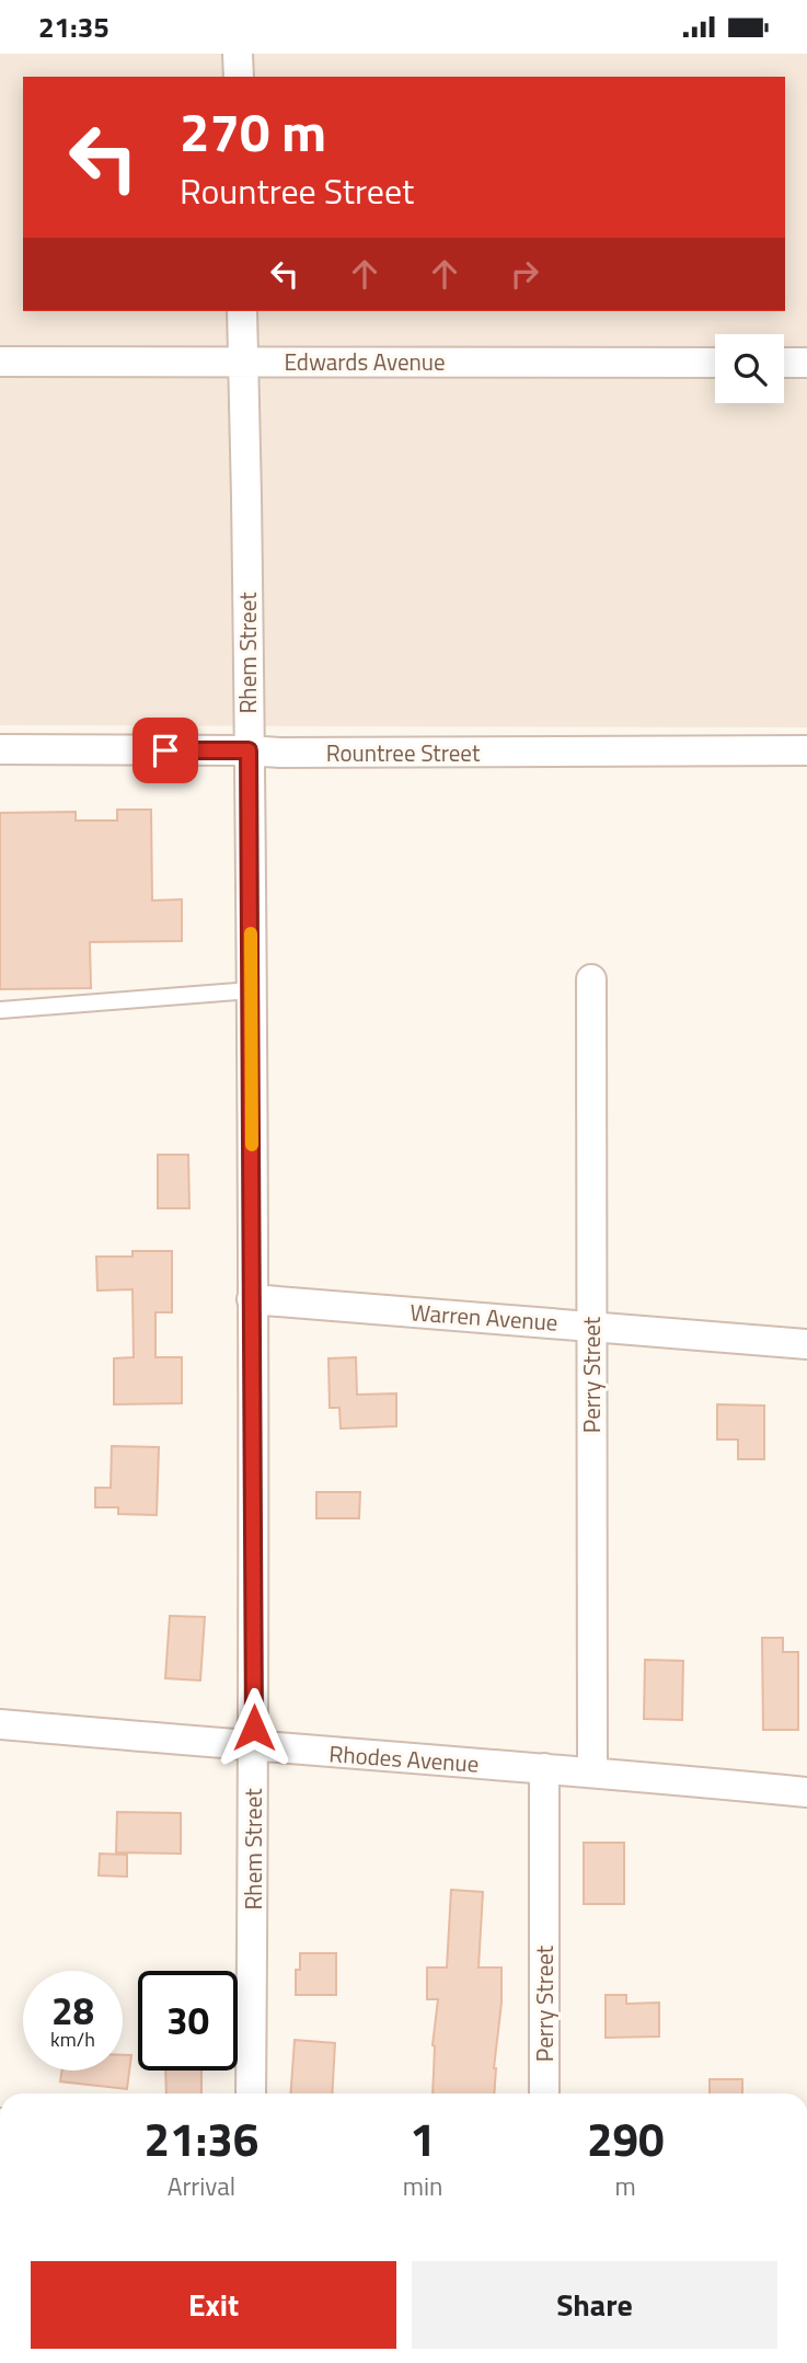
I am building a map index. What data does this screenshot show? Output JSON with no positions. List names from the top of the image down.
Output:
{
  "streets": {
    "street": [
      "Edwards Avenue",
      "Rhem Street",
      "Rountree Street",
      "Warren Avenue",
      "Perry Street",
      "Rhodes Avenue"
    ]
  },
  "crossings": [
    ["Edwards Avenue", "Rhem Street"],
    ["Rhem Street", "Rountree Street"],
    ["Rhem Street", "Warren Avenue"],
    ["Rhem Street", "Rhodes Avenue"],
    ["Warren Avenue", "Perry Street"],
    ["Perry Street", "Rhodes Avenue"]
  ],
  "page": {
    "status": "21:35",
    "turn": ["270 m", "Rountree Street"],
    "speed": "28 km/h",
    "limit": "30",
    "eta": [
      "21:36",
      "Arrival",
      "1",
      "min",
      "290",
      "m"
    ],
    "buttons": ["Exit", "Share"]
  }
}
